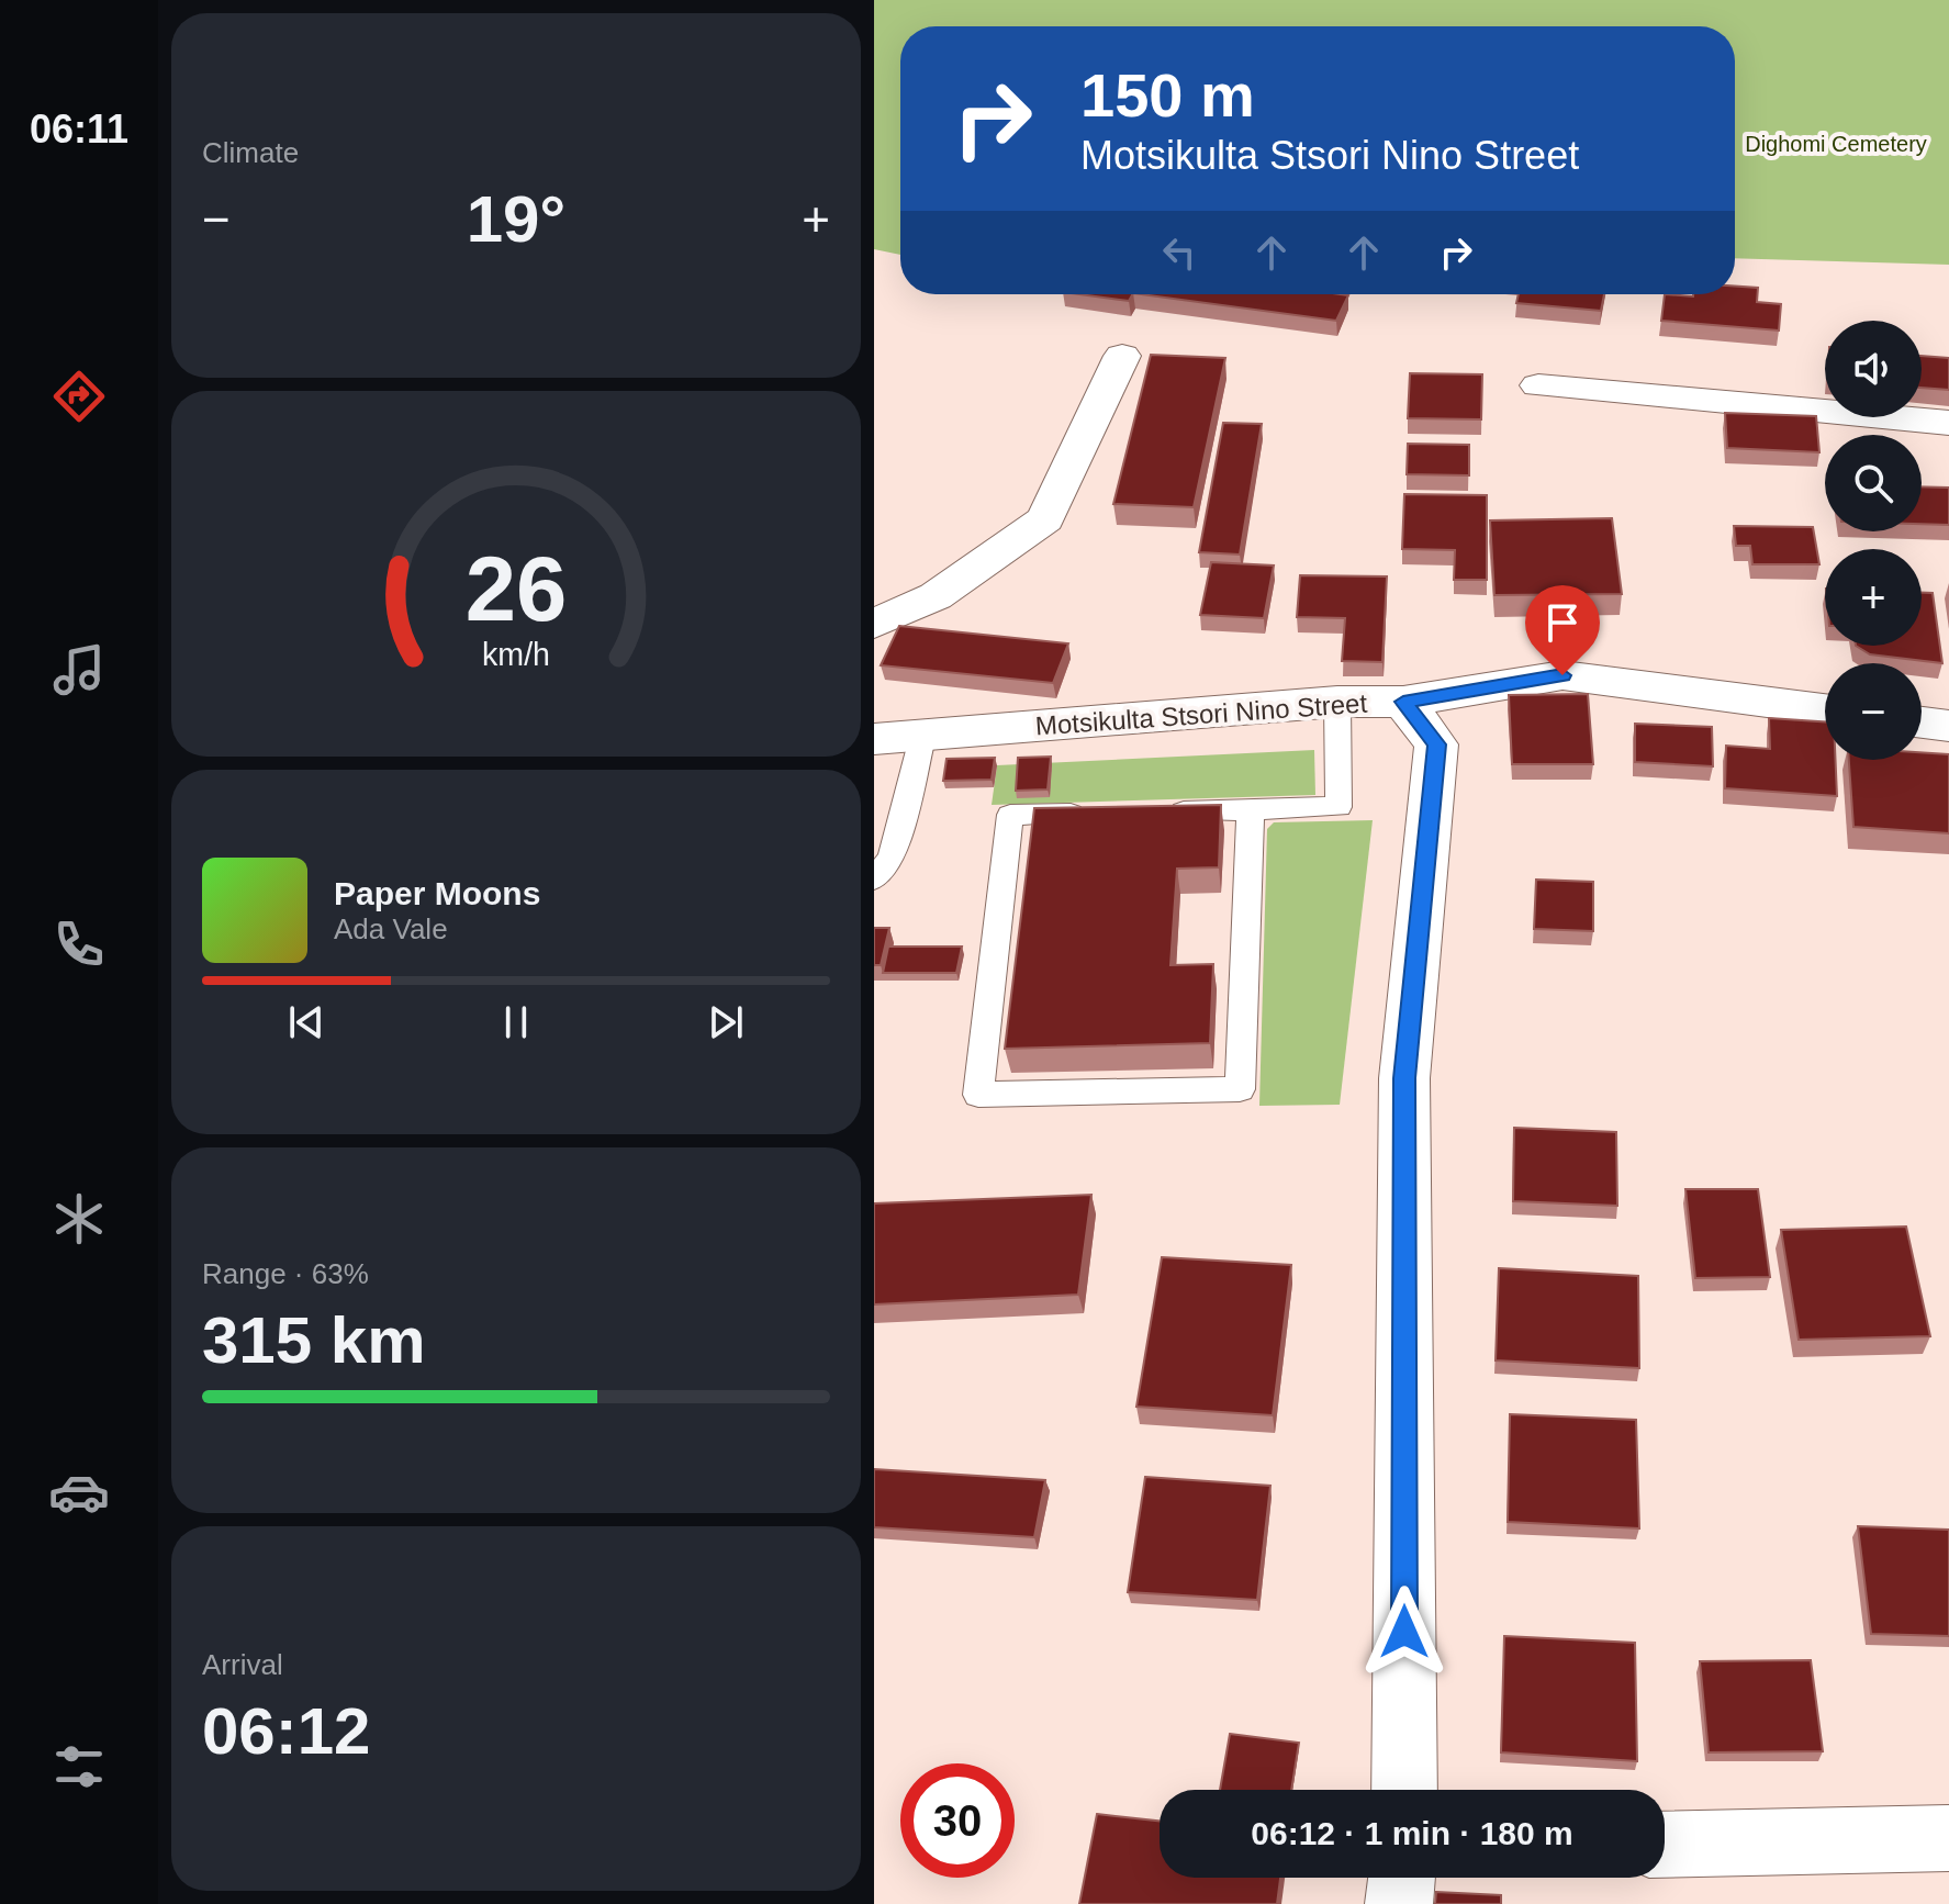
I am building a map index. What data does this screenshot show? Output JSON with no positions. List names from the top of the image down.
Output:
{
  "streets": {
    "street": ["Motsikulta Stsori Nino Street"]
  },
  "parks": ["Dighomi Cemetery"],
  "page": {
    "tabs": "06:11",
    "tile": [
      "Climate",
      ["Range · 63%", "315 km"],
      ["Arrival", "06:12"]
    ],
    "turn": ["150 m", "Motsikulta Stsori Nino Street"],
    "heat": ["−", "19°", "+"],
    "map_buttons": ["+", "−"],
    "song": ["Paper Moons", "Ada Vale"],
    "limit": "30",
    "trip": "06:12 · 1 min · 180 m",
    "gauge": ["26", "km/h"]
  }
}
